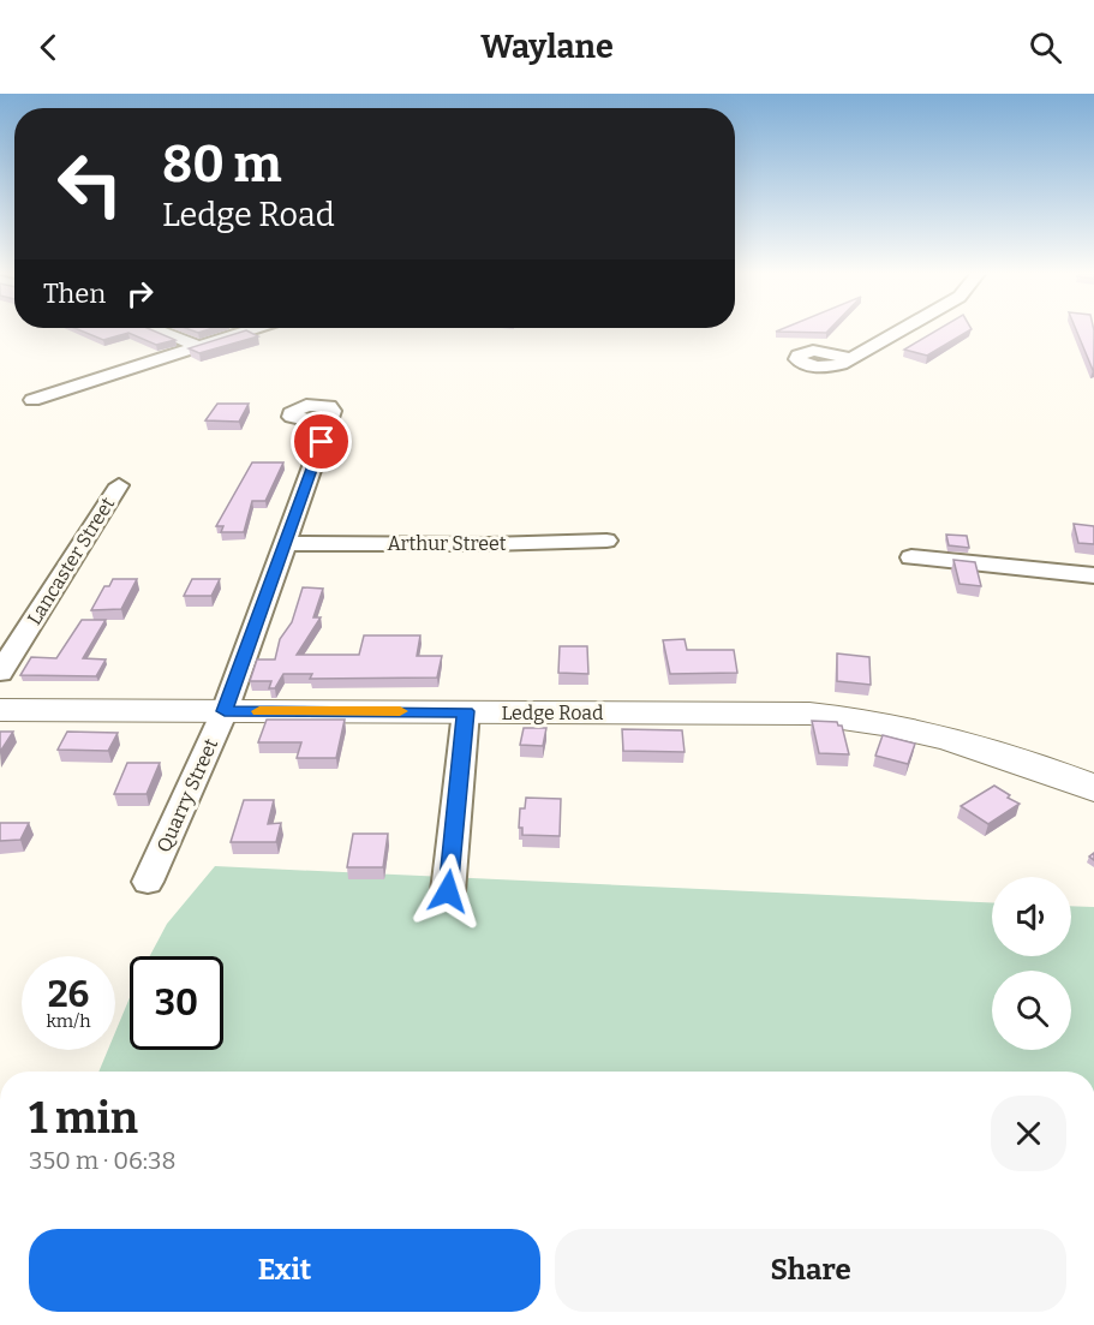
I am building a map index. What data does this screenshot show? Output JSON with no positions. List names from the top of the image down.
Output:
{
  "streets": {
    "street": [
      "Arthur Street",
      "Lancaster Street",
      "Ledge Road",
      "Quarry Street"
    ]
  },
  "crossings": [
    ["Arthur Street", "Quarry Street"],
    ["Ledge Road", "Quarry Street"]
  ],
  "page": {
    "header": "Waylane",
    "turn": ["80 m", "Ledge Road"],
    "then": "Then",
    "speed": "26 km/h",
    "limit": "30",
    "heading": ["1 min", "350 m · 06:38"],
    "buttons": ["Exit", "Share"]
  }
}
